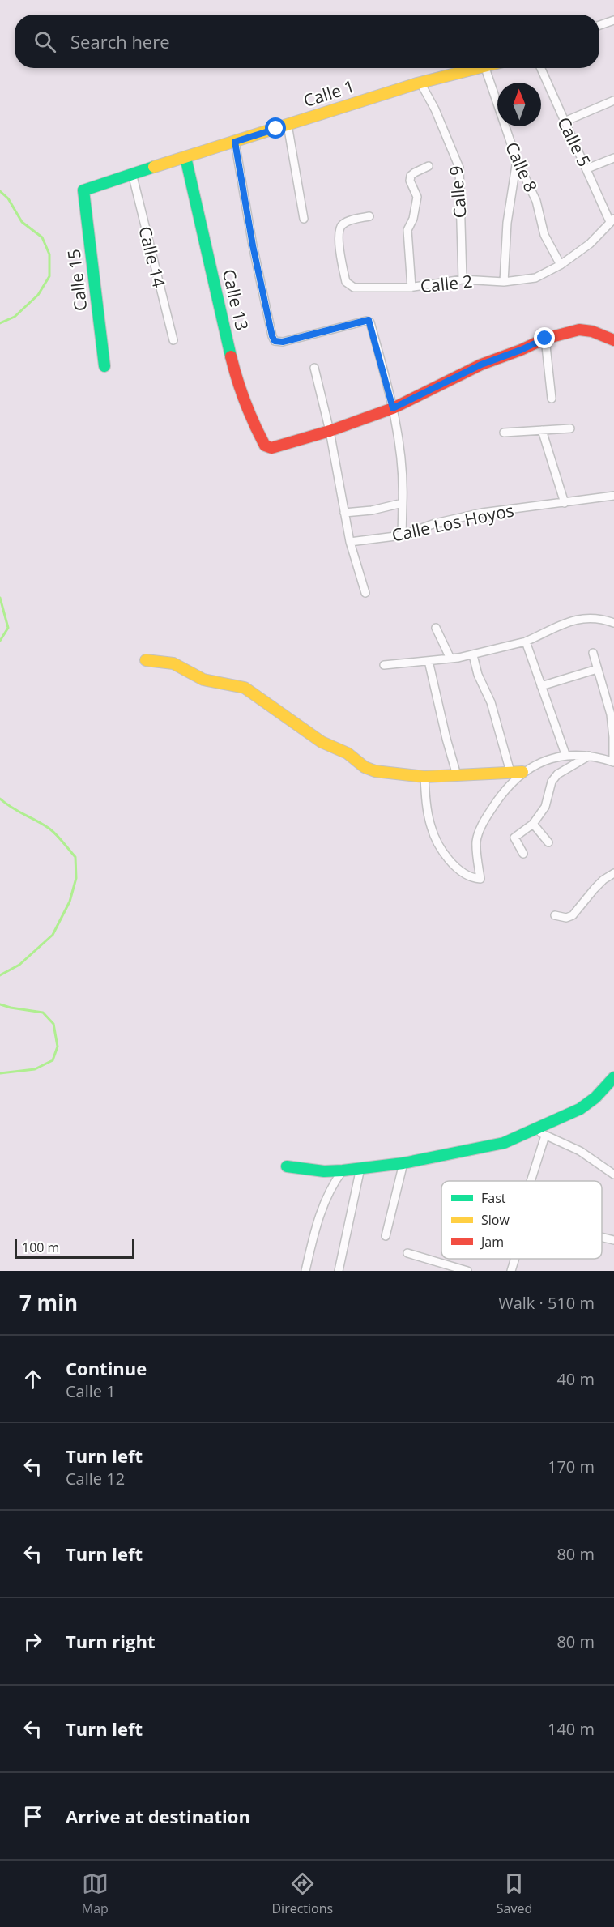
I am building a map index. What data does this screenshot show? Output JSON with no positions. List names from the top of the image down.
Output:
{
  "streets": {
    "street": [
      "Calle 1",
      "Calle 5",
      "Calle 8",
      "Calle 9",
      "Calle 14",
      "Calle 15",
      "Calle 2",
      "Calle 13",
      "Calle Los Hoyos"
    ]
  },
  "crossings": [
    ["Calle 1", "Calle 8"],
    ["Calle 1", "Calle 9"],
    ["Calle 1", "Calle 14"],
    ["Calle 1", "Calle 15"],
    ["Calle 1", "Calle 13"],
    ["Calle 5", "Calle 2"],
    ["Calle 8", "Calle 2"],
    ["Calle 9", "Calle 2"]
  ],
  "legend": ["Fast", "Slow", "Jam"],
  "scale_bar": "100 m",
  "north": "top",
  "page": {
    "search": "Search here",
    "scale": "100 m",
    "heading": ["7 min", "Walk · 510 m"],
    "list": [
      ["Continue", "Calle 1", "40 m"],
      ["Turn left", "Calle 12", "170 m"],
      ["Turn left", "80 m"],
      ["Turn right", "80 m"],
      ["Turn left", "140 m"],
      "Arrive at destination"
    ],
    "nav": ["Map", "Directions", "Saved"]
  }
}
